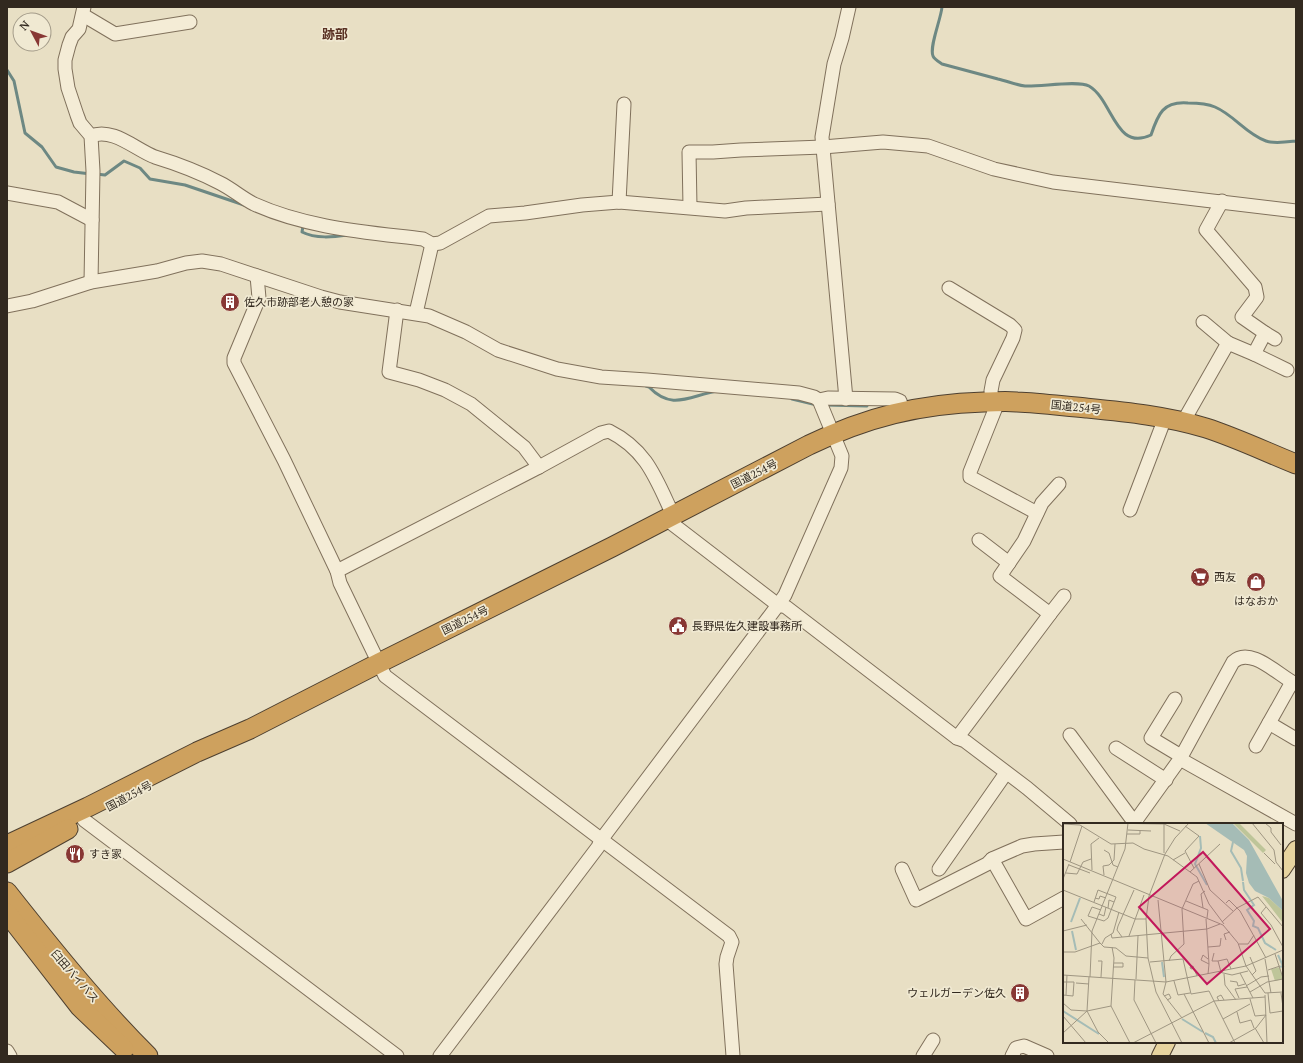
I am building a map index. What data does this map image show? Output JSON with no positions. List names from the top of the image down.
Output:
{
  "streets": {
    "highway": ["国道254号", "臼田バイパス"]
  },
  "districts": ["跡部"],
  "places": {
    "building": ["佐久市跡部老人憩の家", "ウェルガーデン佐久"],
    "supermarket": ["西友"],
    "shop": ["はなおか"],
    "public building": ["長野県佐久建設事務所"],
    "restaurant": ["すき家"]
  },
  "north": "top left"
}
